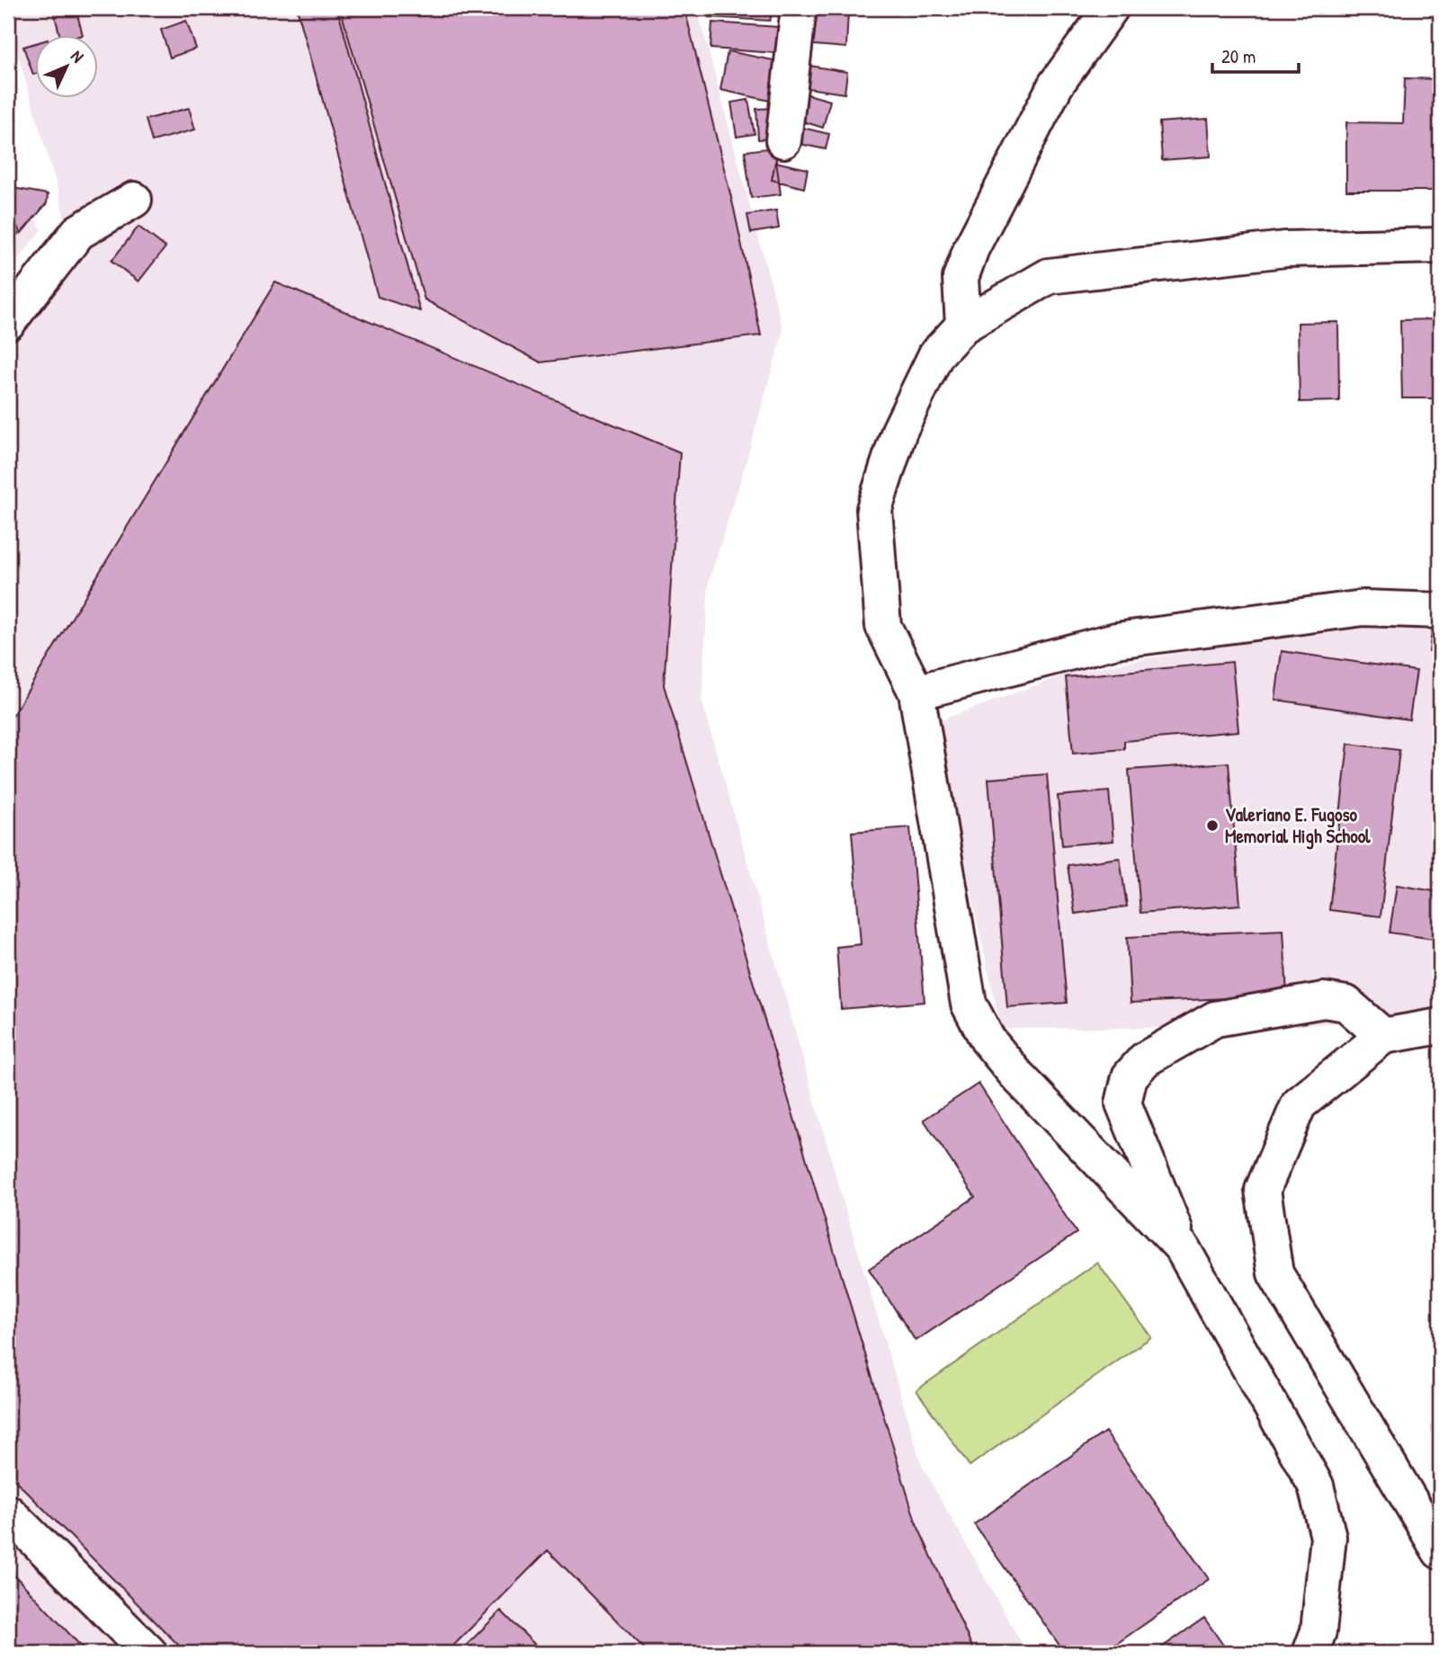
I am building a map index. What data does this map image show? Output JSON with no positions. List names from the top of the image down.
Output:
{
  "places": ["Valeriano E. Fugoso Memorial High School"],
  "scale_bar": "20 m",
  "north": "top right"
}
